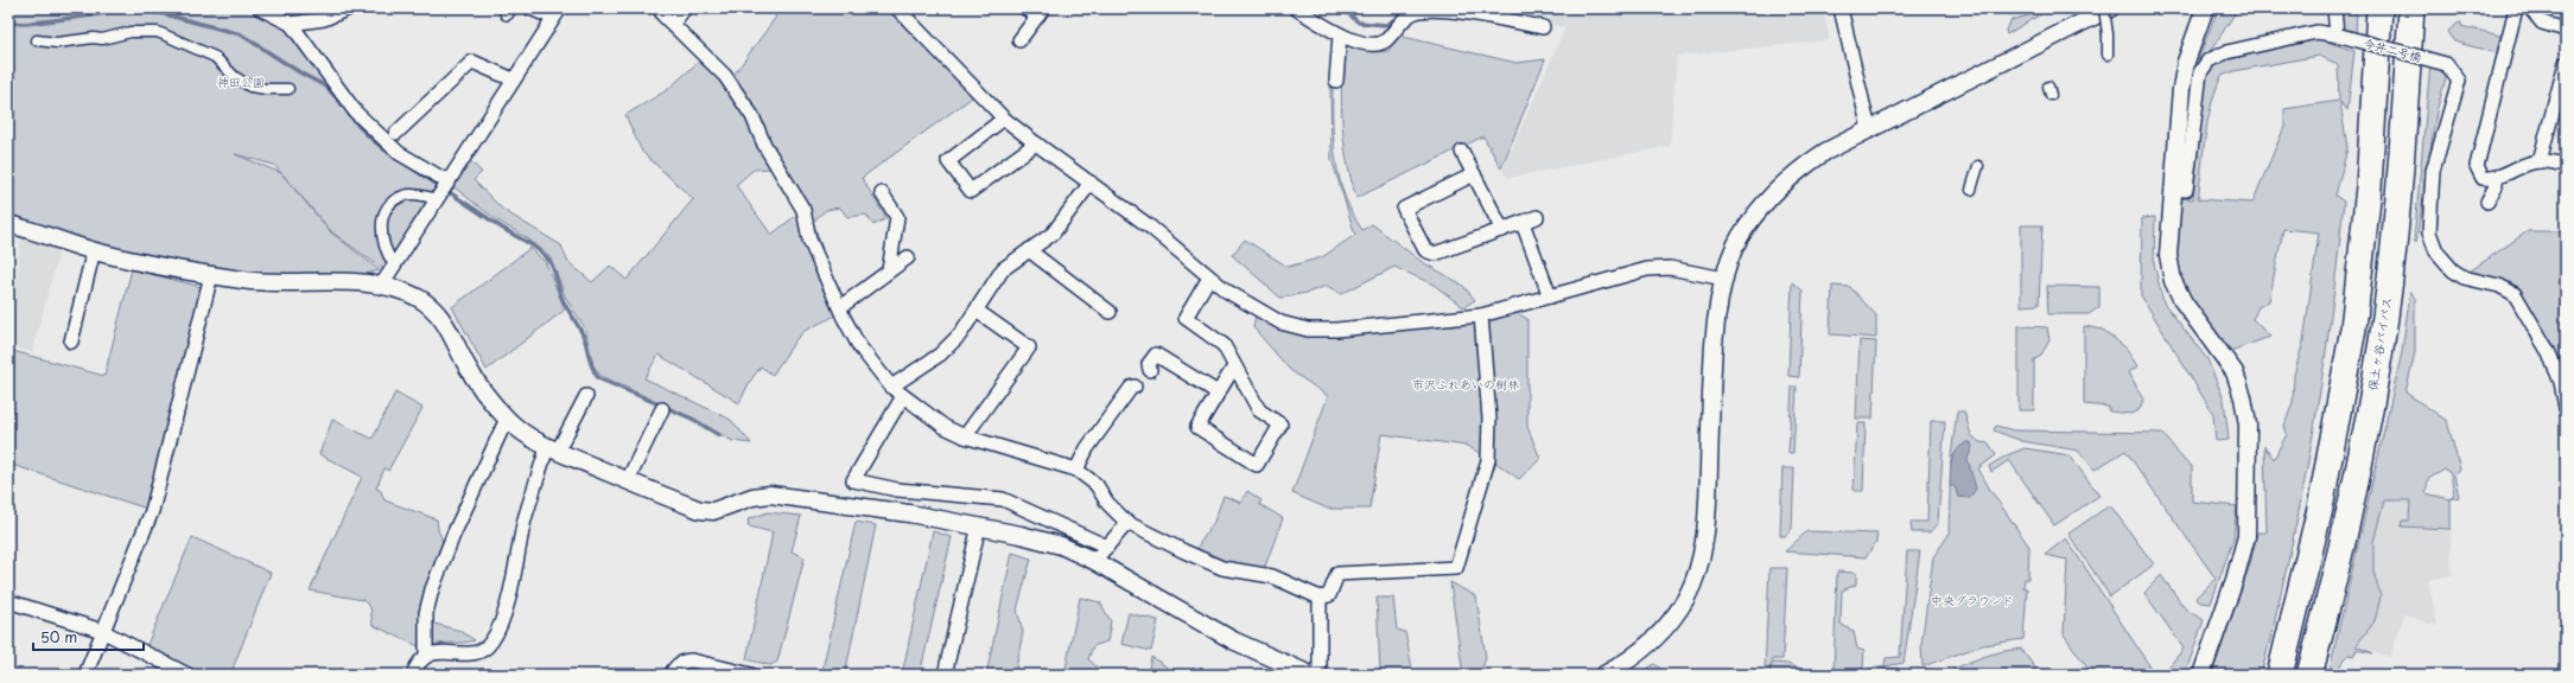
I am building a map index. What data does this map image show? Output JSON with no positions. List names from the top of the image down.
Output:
{
  "streets": {
    "highway": ["保土ヶ谷バイパス"],
    "street": ["今井二号橋"]
  },
  "parks": ["神田公園", "市沢ふれあいの樹林", "中央グラウンド"],
  "scale_bar": "50 m"
}
